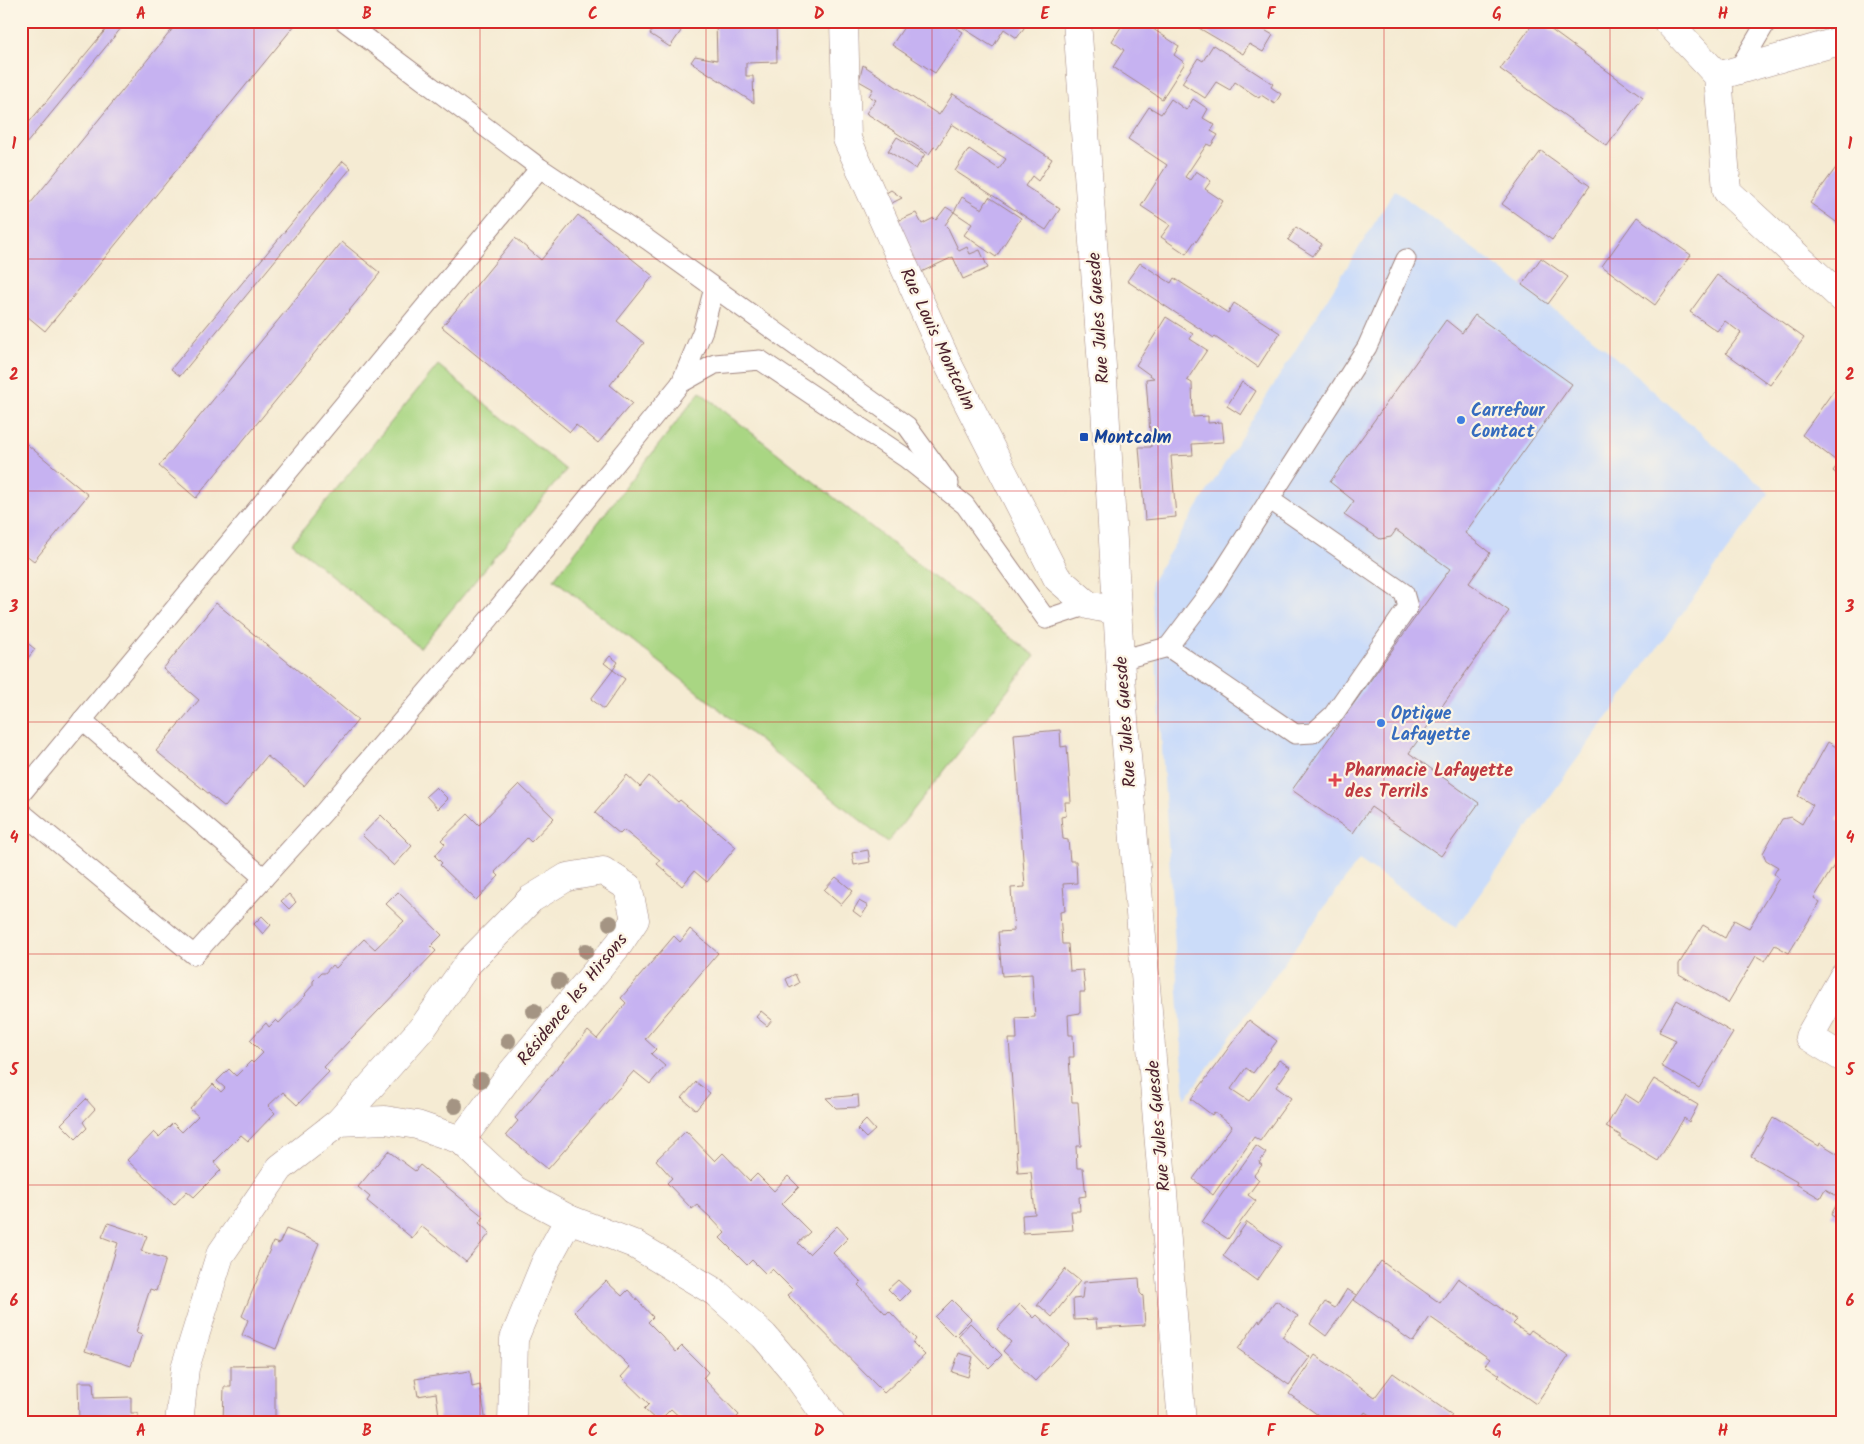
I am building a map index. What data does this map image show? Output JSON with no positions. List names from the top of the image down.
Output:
{
  "streets": {
    "street": ["Rue Jules Guesde", "Rue Louis Montcalm", "Résidence les Hirsons"]
  },
  "crossings": [
    ["Rue Jules Guesde", "Rue Louis Montcalm"]
  ],
  "places": {
    "other": ["Carrefour Contact", "Optique Lafayette"],
    "transit": ["Montcalm"],
    "health": ["Pharmacie Lafayette des Terrils"]
  },
  "grid": {
    "columns": [
      "A",
      "B",
      "C",
      "D",
      "E",
      "F",
      "G",
      "H"
    ],
    "rows": [
      "1",
      "2",
      "3",
      "4",
      "5",
      "6"
    ]
  }
}
